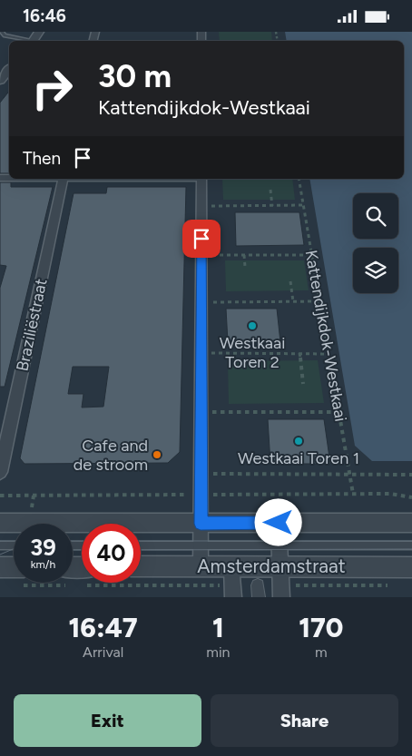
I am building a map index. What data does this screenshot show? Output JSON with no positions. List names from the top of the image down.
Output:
{
  "streets": {
    "street": ["Braziliëstraat", "Amsterdamstraat"],
    "path": ["Kattendijkdok-Westkaai"]
  },
  "places": ["Westkaai Toren 2", "Westkaai Toren 1", "Cafe and de stroom"],
  "page": {
    "status": "16:46",
    "turn": ["30 m", "Kattendijkdok-Westkaai"],
    "then": "Then",
    "speed": "39 km/h",
    "limit": "40",
    "eta": [
      "16:47",
      "Arrival",
      "1",
      "min",
      "170",
      "m"
    ],
    "buttons": ["Exit", "Share"]
  }
}
